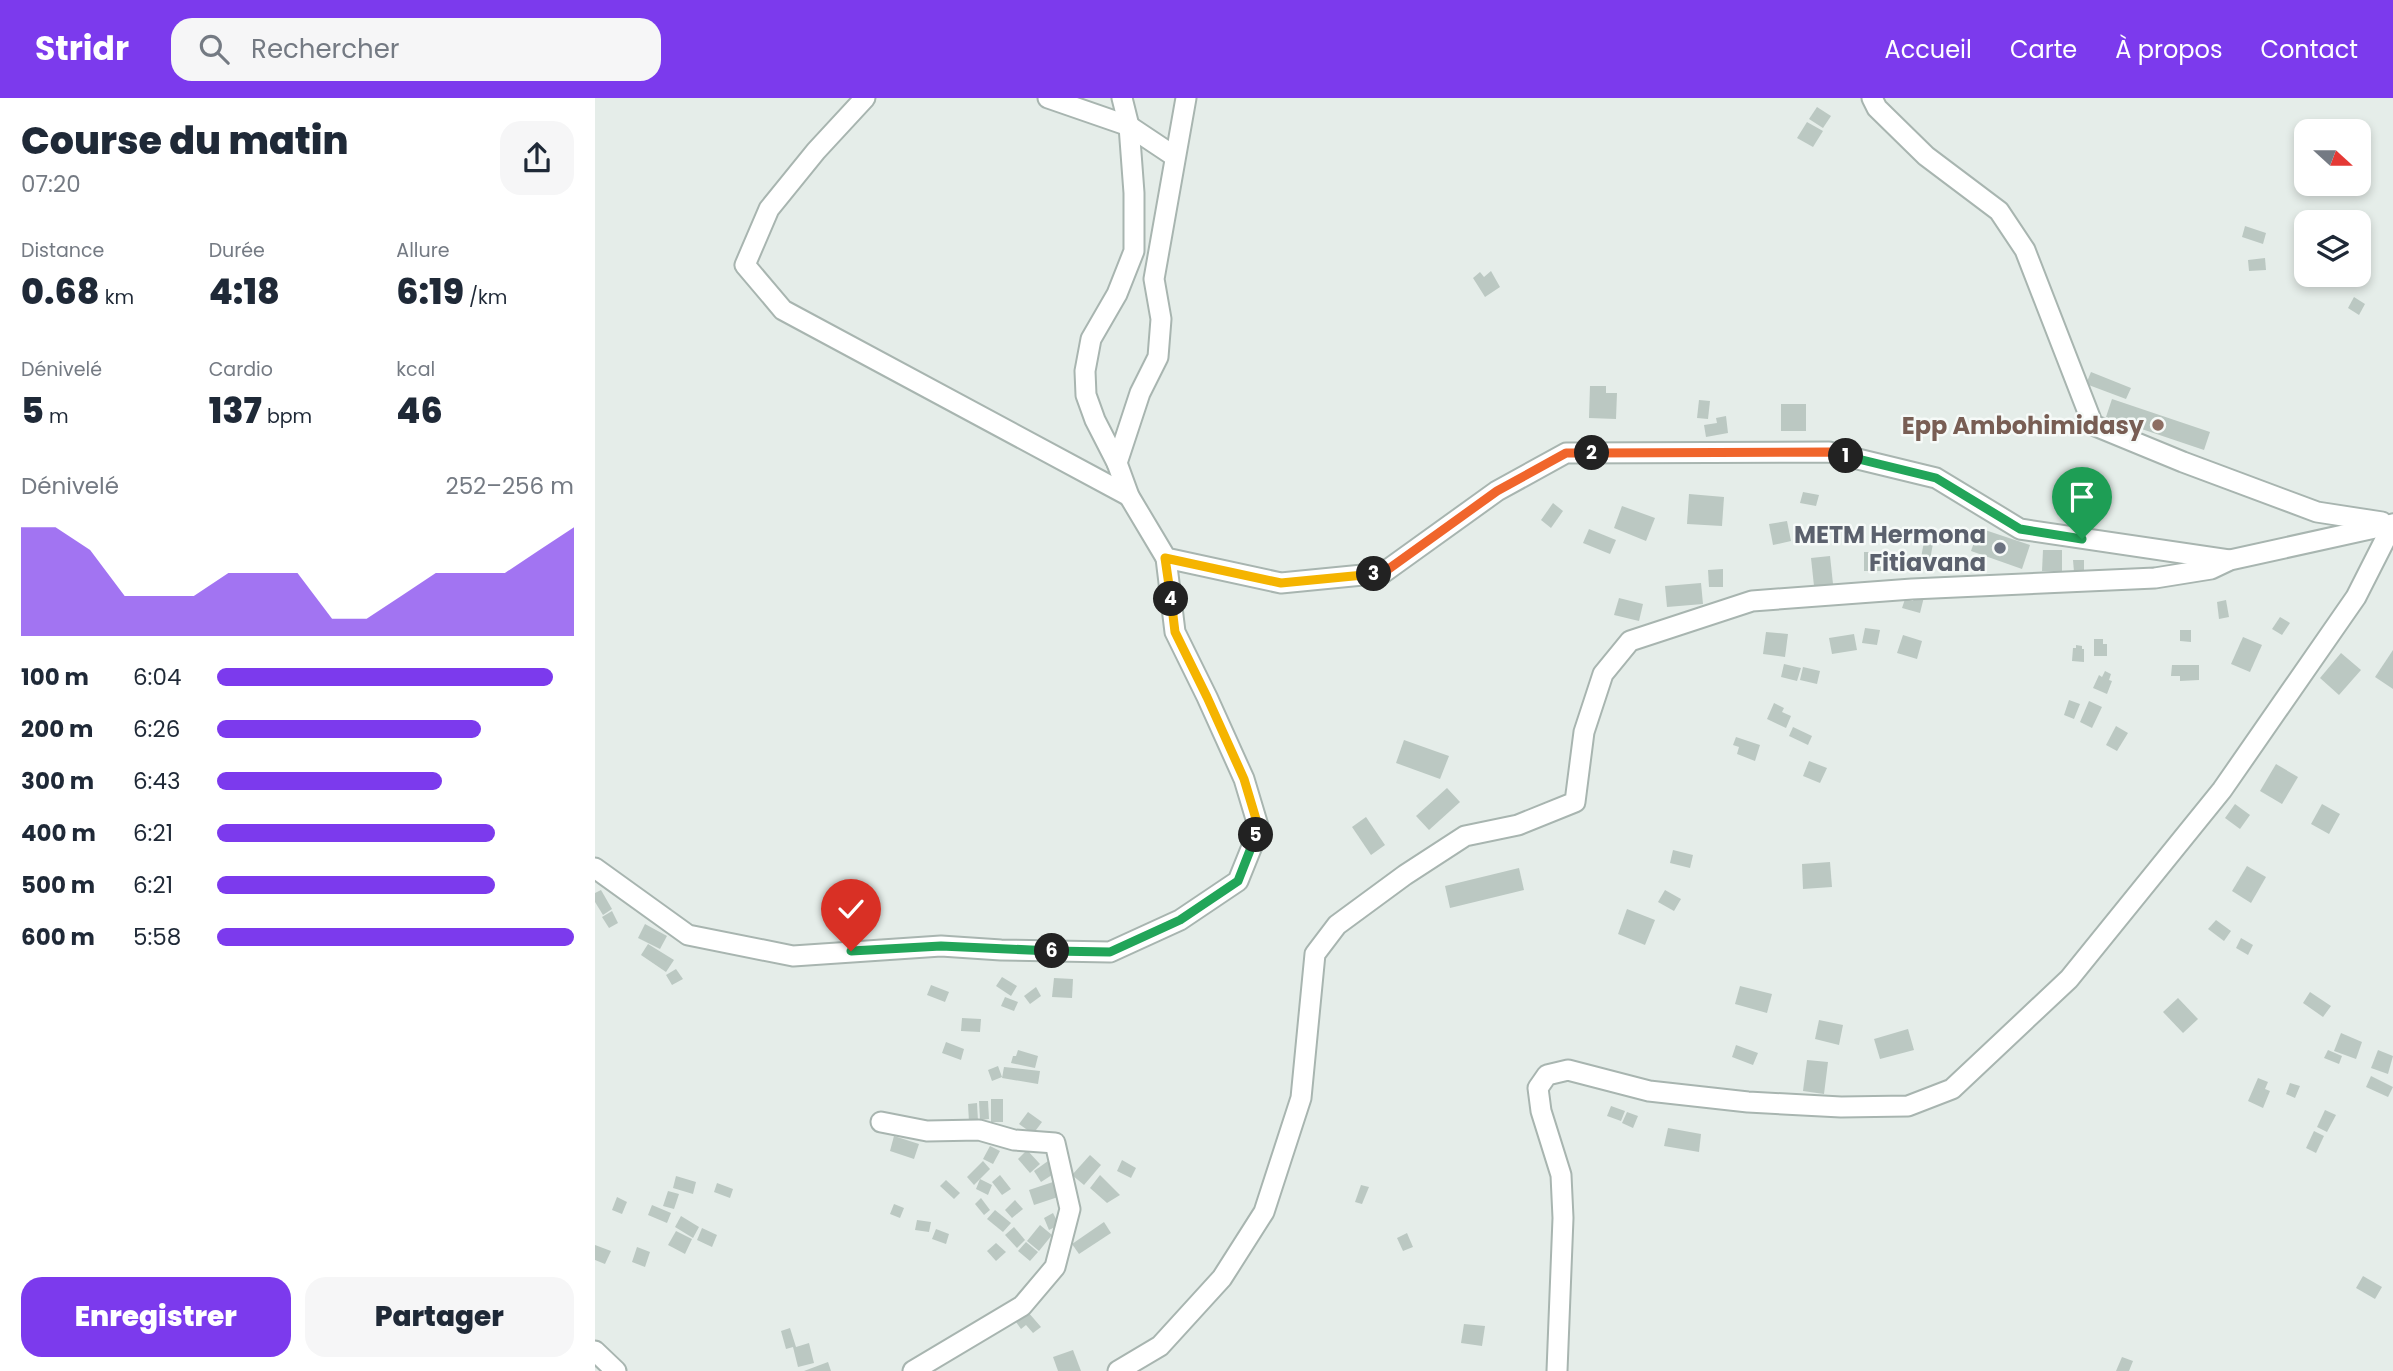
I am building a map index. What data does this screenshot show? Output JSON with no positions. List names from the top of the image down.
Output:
{
  "places": ["Epp Ambohimidasy", "METM Hermona Fitiavana"],
  "north": "right",
  "page": {
    "header": "Stridr",
    "search": "Rechercher",
    "nav": [
      "Accueil",
      "Carte",
      "À propos",
      "Contact"
    ],
    "heading": ["Course du matin", "07:20"],
    "stats": [
      ["Distance", "0.68 km"],
      ["Durée", "4:18"],
      ["Allure", "6:19 /km"],
      ["Dénivelé", "5 m"],
      ["Cardio", "137 bpm"],
      ["kcal", "46"]
    ],
    "pins": [
      "2",
      "1",
      "3",
      "4",
      "5",
      "6"
    ],
    "chart": ["Dénivelé", "252–256 m"],
    "list": [
      {
        "name": "100 m",
        "note": "6:04"
      },
      {
        "name": "200 m",
        "note": "6:26"
      },
      {
        "name": "300 m",
        "note": "6:43"
      },
      {
        "name": "400 m",
        "note": "6:21"
      },
      {
        "name": "500 m",
        "note": "6:21"
      },
      {
        "name": "600 m",
        "note": "5:58"
      }
    ],
    "buttons": ["Enregistrer", "Partager"]
  }
}
